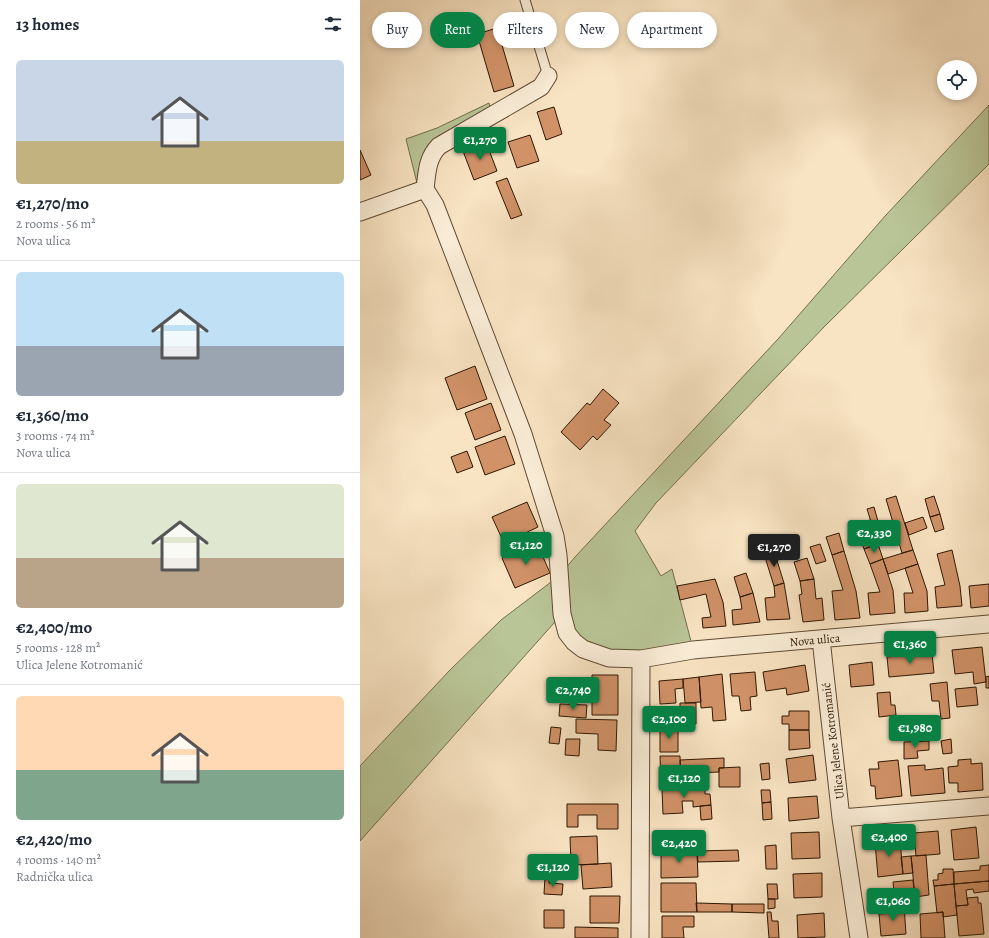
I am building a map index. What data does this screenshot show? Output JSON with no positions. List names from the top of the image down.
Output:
{
  "streets": {
    "street": ["Nova ulica", "Ulica Jelene Kotromanić"]
  },
  "crossings": [
    ["Nova ulica", "Ulica Jelene Kotromanić"]
  ],
  "page": {
    "heading": "13 homes",
    "chip": [
      "Buy",
      "Rent",
      "Filters",
      "New",
      "Apartment"
    ],
    "list": [
      {
        "name": "€1,270/mo",
        "note": "2 rooms · 56 m² · Nova ulica"
      },
      {
        "name": "€1,360/mo",
        "note": "3 rooms · 74 m² · Nova ulica"
      },
      {
        "name": "€2,400/mo",
        "note": "5 rooms · 128 m² · Ulica Jelene Kotromanić"
      },
      {
        "name": "€2,420/mo",
        "note": "4 rooms · 140 m² · Radnička ulica"
      }
    ],
    "price": [
      "€1,270",
      "€2,330",
      "€1,120",
      "€1,270",
      "€1,360",
      "€2,740",
      "€2,100",
      "€1,980",
      "€1,120",
      "€2,400",
      "€2,420",
      "€1,120",
      "€1,060"
    ]
  }
}
